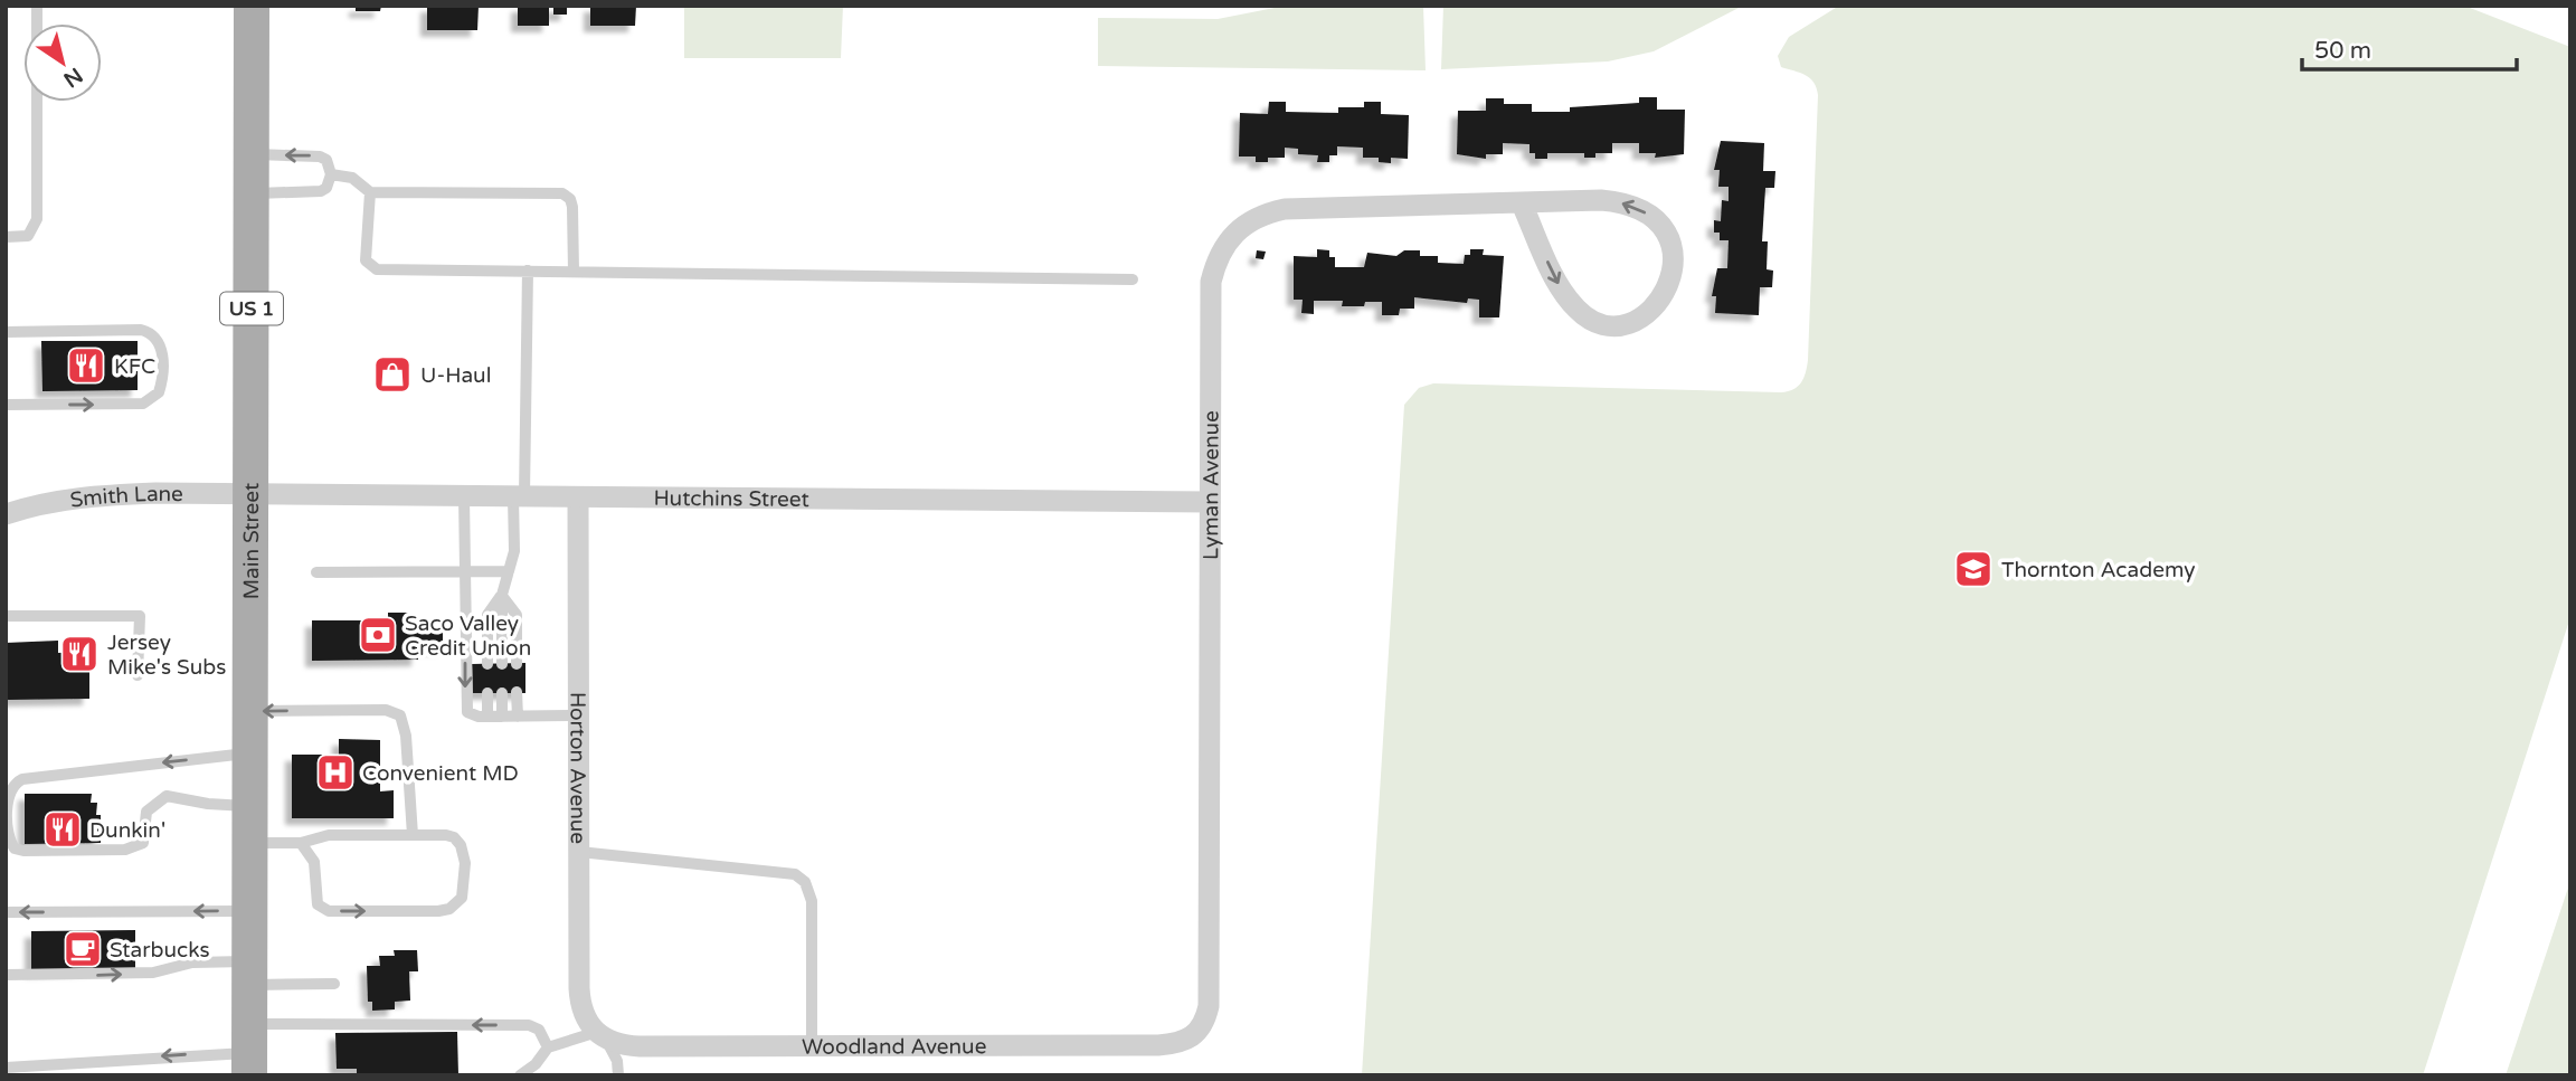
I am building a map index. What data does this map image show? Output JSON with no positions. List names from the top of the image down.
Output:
{
  "streets": {
    "main road": ["US 1", "Main Street"],
    "street": [
      "Lyman Avenue",
      "Smith Lane",
      "Hutchins Street",
      "Horton Avenue",
      "Woodland Avenue"
    ]
  },
  "crossings": [
    ["Lyman Avenue", "Hutchins Street"],
    ["Lyman Avenue", "Woodland Avenue"],
    ["Smith Lane", "Hutchins Street"],
    ["Smith Lane", "Main Street"],
    ["Hutchins Street", "Main Street"],
    ["Hutchins Street", "Horton Avenue"],
    ["Horton Avenue", "Woodland Avenue"]
  ],
  "places": {
    "restaurant": ["KFC", "Jersey Mike's Subs", "Dunkin'"],
    "shop": ["U-Haul"],
    "school or university": ["Thornton Academy"],
    "bank": ["Saco Valley Credit Union"],
    "hospital": ["Convenient MD"],
    "cafe": ["Starbucks"]
  },
  "scale_bar": "50 m",
  "north": "bottom right"
}
